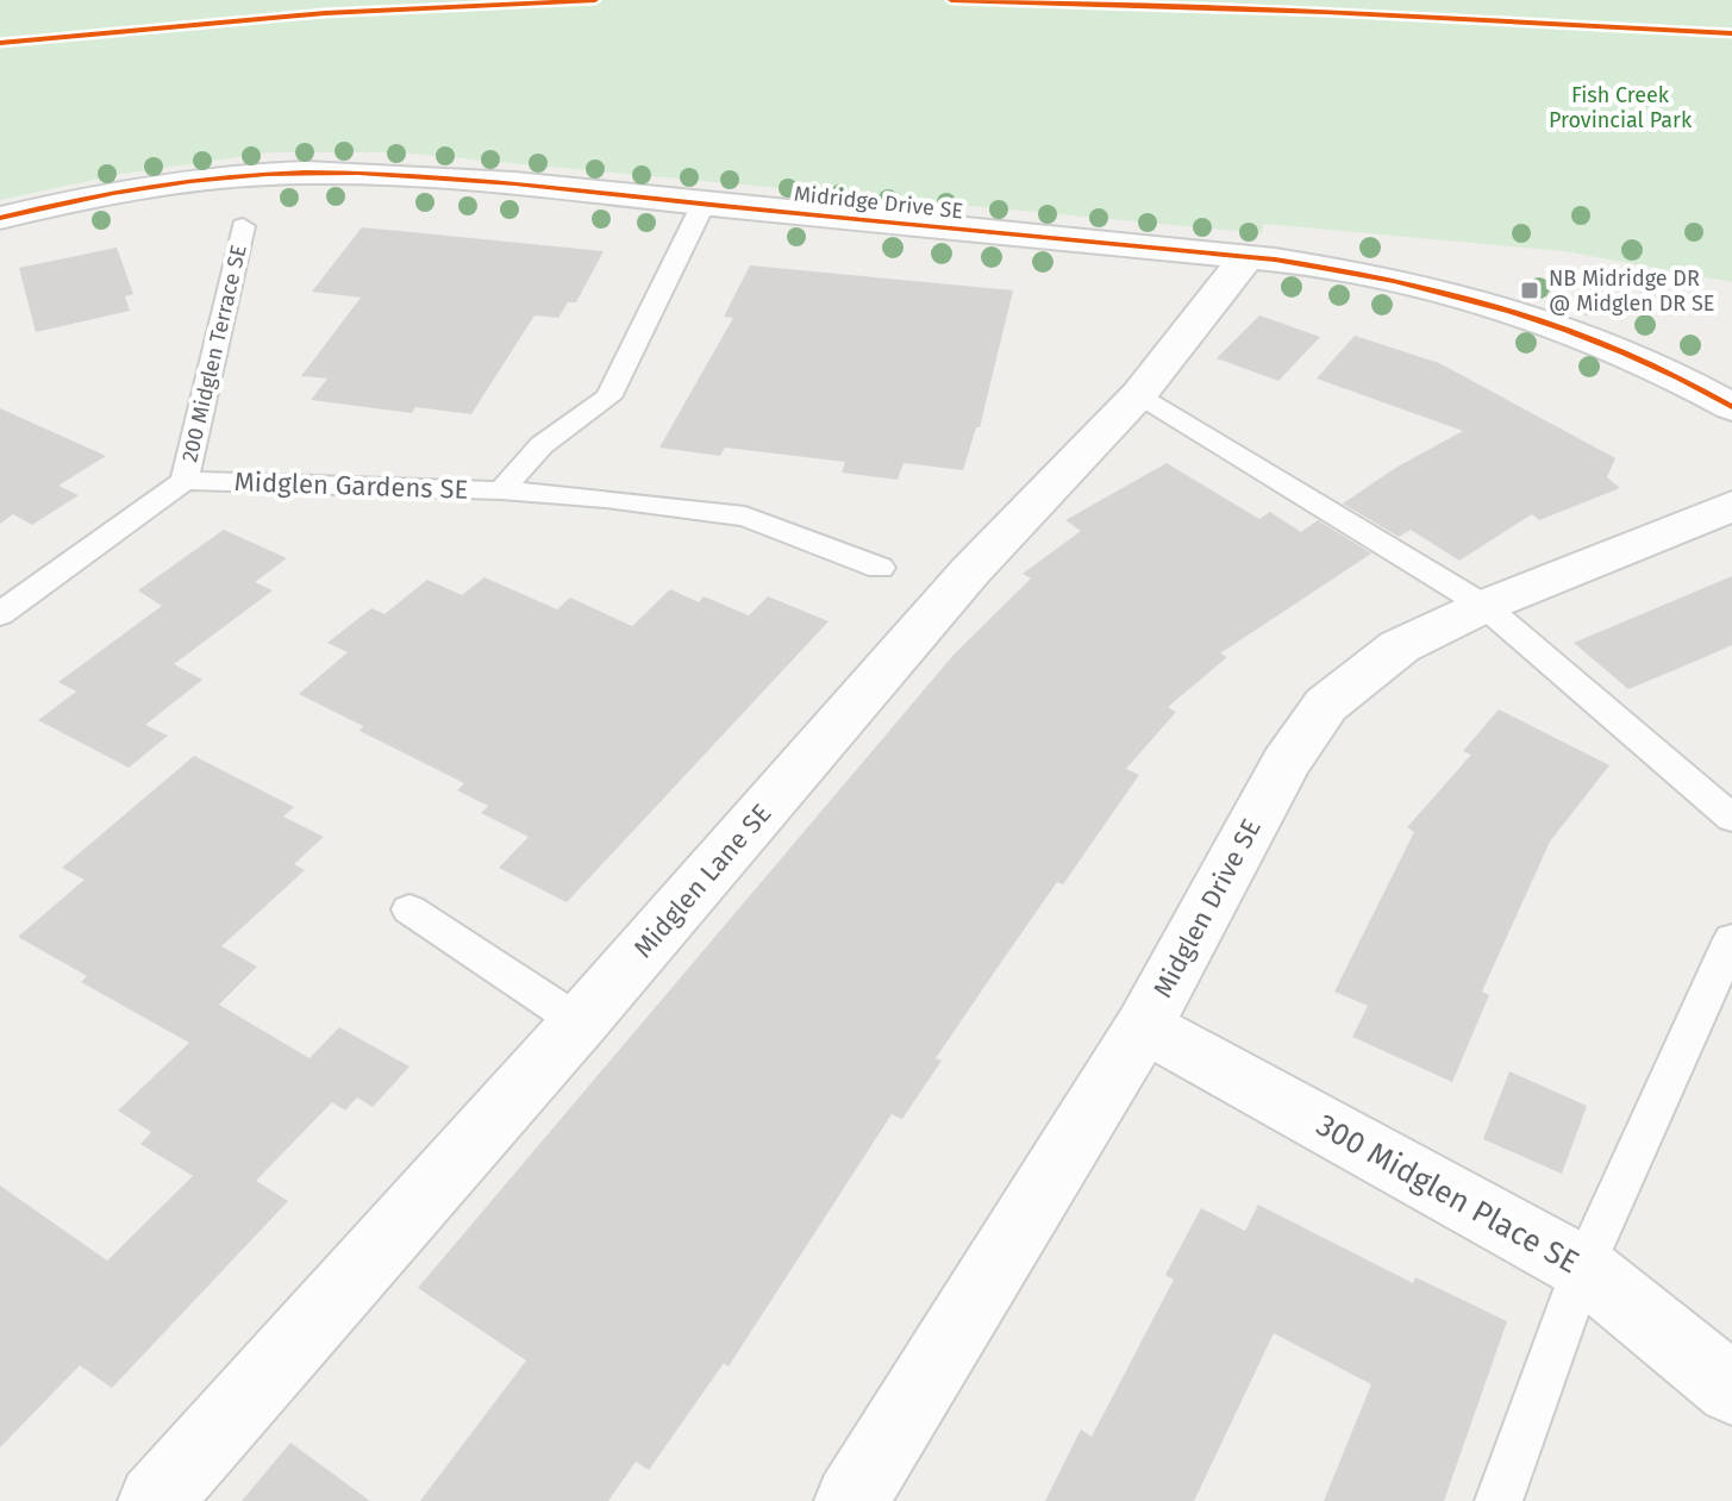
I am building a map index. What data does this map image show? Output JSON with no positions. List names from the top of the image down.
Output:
{
  "streets": {
    "street": [
      "Midridge Drive SE",
      "Midglen Lane SE",
      "Midglen Drive SE",
      "300 Midglen Place SE"
    ],
    "lane": ["200 Midglen Terrace SE", "Midglen Gardens SE"]
  },
  "crossings": [
    ["Midridge Drive SE", "Midglen Gardens SE"],
    ["Midridge Drive SE", "Midglen Lane SE"],
    ["200 Midglen Terrace SE", "Midglen Gardens SE"],
    ["Midglen Drive SE", "300 Midglen Place SE"]
  ],
  "parks": ["Fish Creek Provincial Park"],
  "places": {
    "transit": ["NB Midridge DR @ Midglen DR SE"]
  }
}
